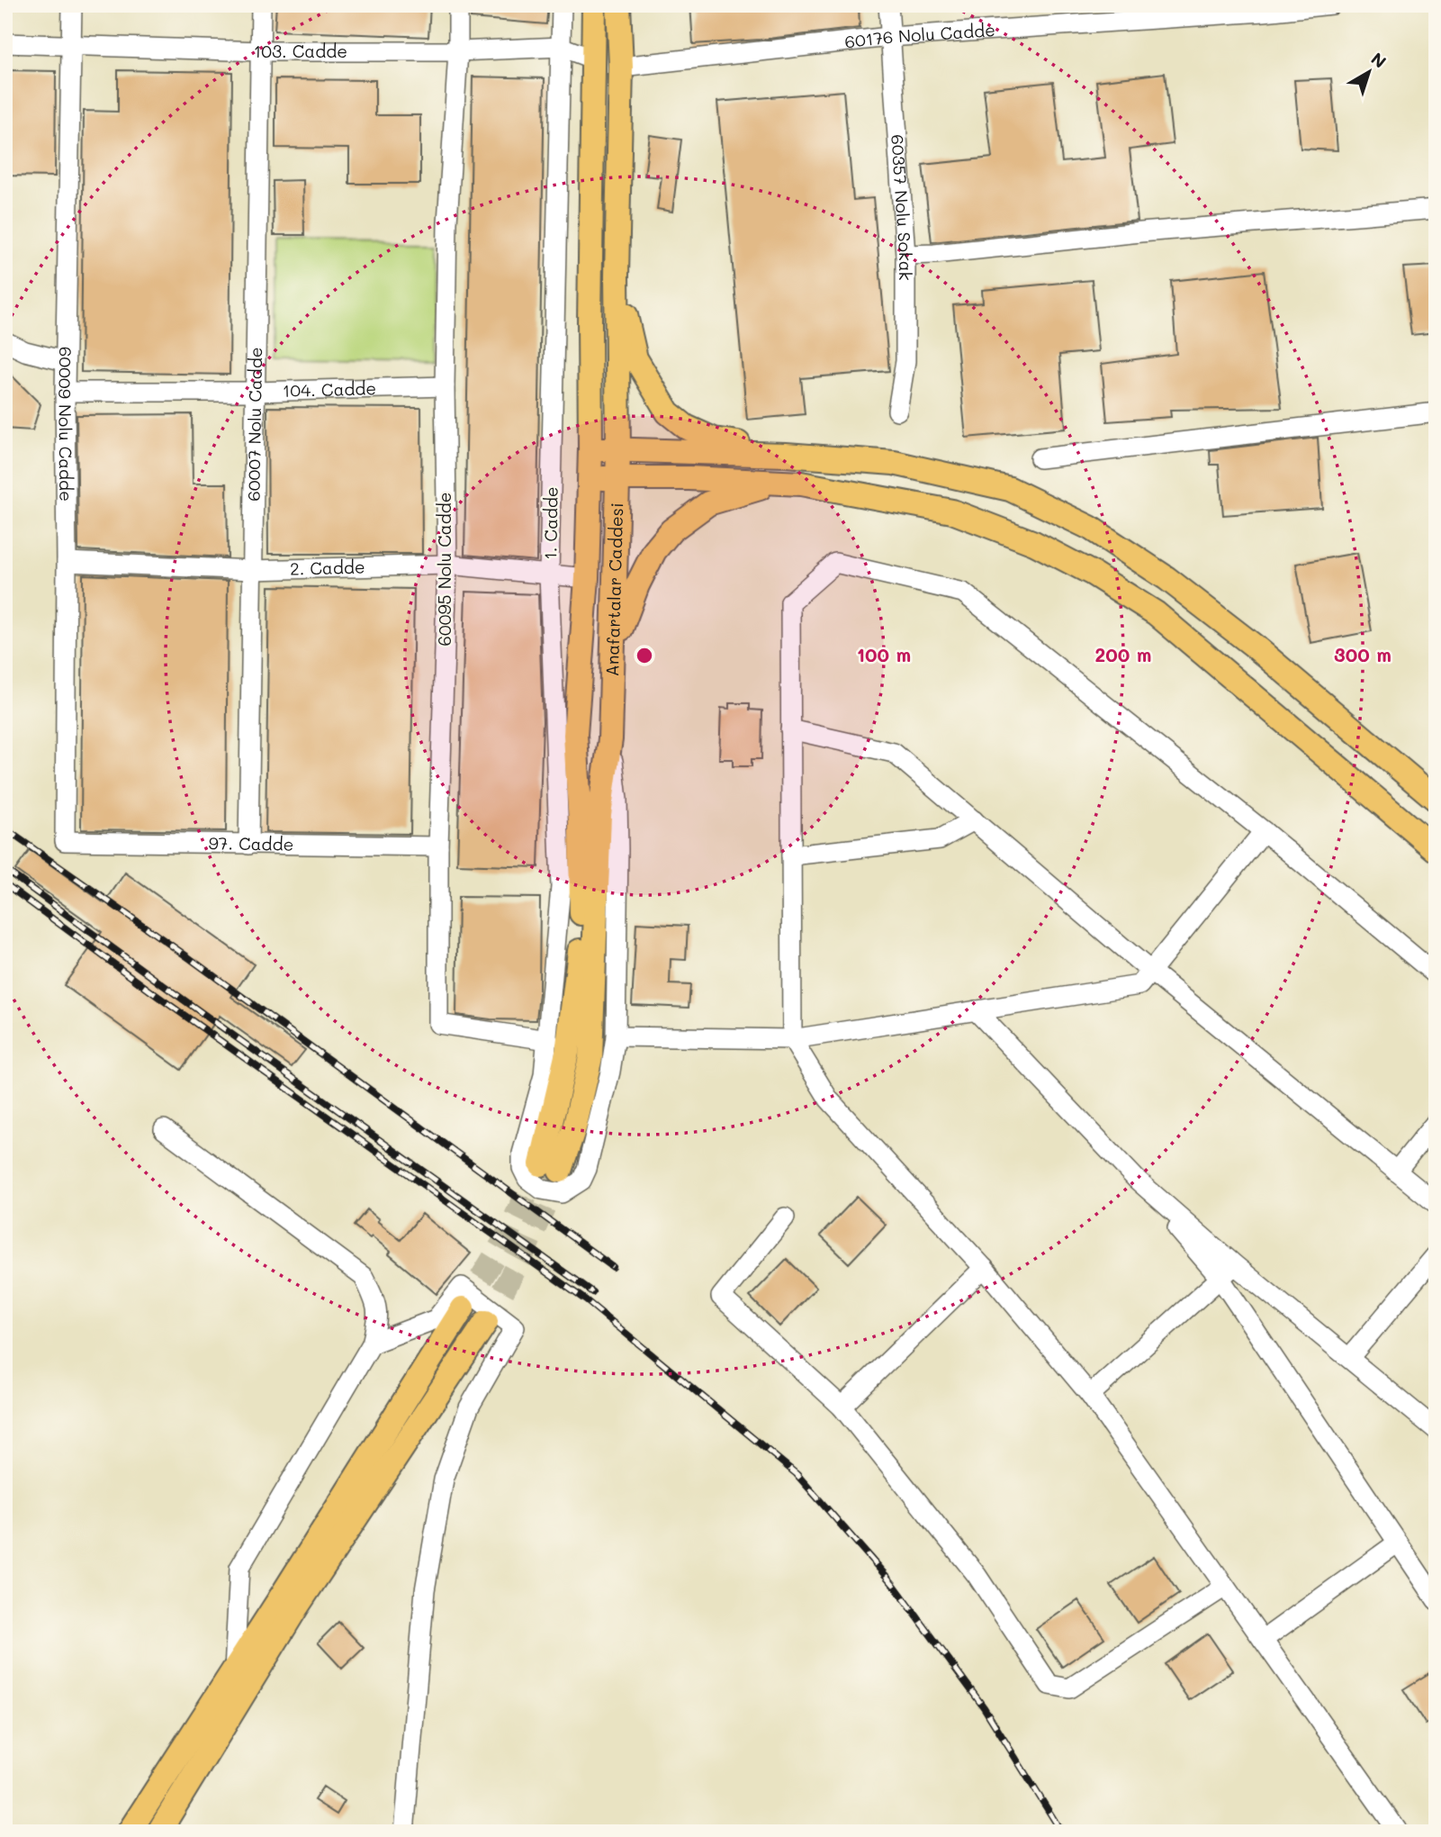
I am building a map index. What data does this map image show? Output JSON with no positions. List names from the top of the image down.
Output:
{
  "streets": {
    "main road": ["Anafartalar Caddesi"],
    "street": [
      "60176 Nolu Cadde",
      "103. Cadde",
      "60357 Nolu Sokak",
      "104. Cadde",
      "60009 Nolu Cadde",
      "60007 Nolu Cadde",
      "1. Cadde",
      "2. Cadde",
      "60095 Nolu Cadde",
      "97. Cadde"
    ]
  },
  "crossings": [
    ["60176 Nolu Cadde", "60357 Nolu Sokak"],
    ["60176 Nolu Cadde", "Anafartalar Caddesi"],
    ["103. Cadde", "60009 Nolu Cadde"],
    ["103. Cadde", "60007 Nolu Cadde"],
    ["103. Cadde", "1. Cadde"],
    ["103. Cadde", "60095 Nolu Cadde"],
    ["103. Cadde", "Anafartalar Caddesi"],
    ["104. Cadde", "60009 Nolu Cadde"],
    ["104. Cadde", "60007 Nolu Cadde"],
    ["104. Cadde", "60095 Nolu Cadde"],
    ["60009 Nolu Cadde", "2. Cadde"],
    ["60009 Nolu Cadde", "97. Cadde"],
    ["60007 Nolu Cadde", "2. Cadde"],
    ["60007 Nolu Cadde", "97. Cadde"],
    ["1. Cadde", "2. Cadde"],
    ["1. Cadde", "60095 Nolu Cadde"],
    ["2. Cadde", "60095 Nolu Cadde"],
    ["2. Cadde", "Anafartalar Caddesi"],
    ["60095 Nolu Cadde", "97. Cadde"]
  ],
  "north": "top right",
  "rings": ["100 m", "200 m", "300 m"]
}
